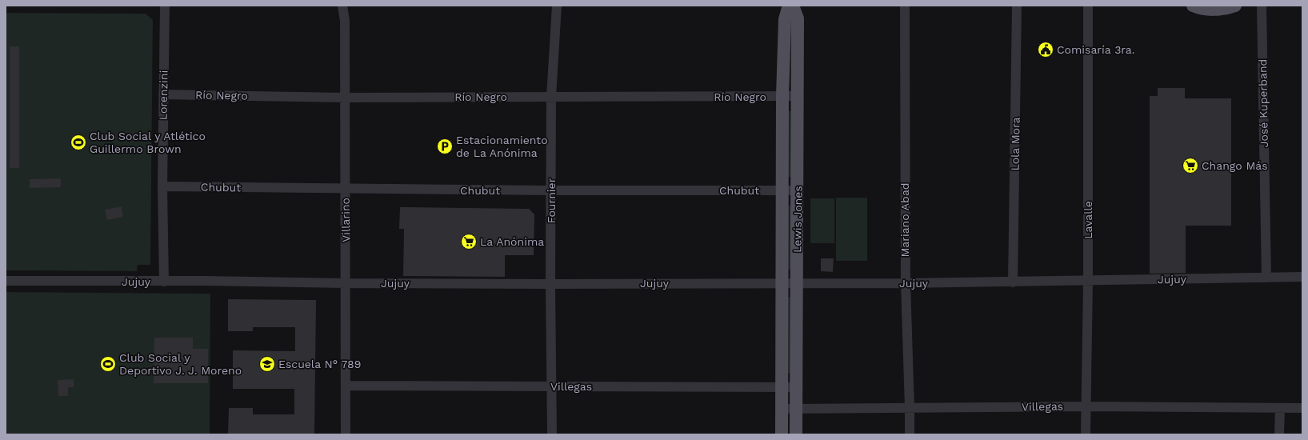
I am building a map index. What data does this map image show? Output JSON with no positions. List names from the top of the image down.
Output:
{
  "streets": {
    "main road": ["Lewis Jones"],
    "street": [
      "Lorenzini",
      "Río Negro",
      "José Kuperband",
      "Lola Mora",
      "Chubut",
      "Fournier",
      "Villarino",
      "Mariano Abad",
      "Lavalle",
      "Jujuy",
      "Villegas"
    ]
  },
  "crossings": [
    ["Lorenzini", "Río Negro"],
    ["Lorenzini", "Chubut"],
    ["Lorenzini", "Jujuy"],
    ["Río Negro", "Fournier"],
    ["Río Negro", "Lewis Jones"],
    ["Río Negro", "Villarino"],
    ["José Kuperband", "Jujuy"],
    ["Lola Mora", "Jujuy"],
    ["Chubut", "Fournier"],
    ["Chubut", "Lewis Jones"],
    ["Chubut", "Villarino"],
    ["Fournier", "Jujuy"],
    ["Fournier", "Villegas"],
    ["Lewis Jones", "Jujuy"],
    ["Lewis Jones", "Villegas"],
    ["Villarino", "Jujuy"],
    ["Villarino", "Villegas"],
    ["Mariano Abad", "Jujuy"],
    ["Mariano Abad", "Villegas"],
    ["Lavalle", "Jujuy"],
    ["Lavalle", "Villegas"]
  ],
  "places": {
    "public building": ["Comisaría 3ra."],
    "sports": ["Club Social y Atlético Guillermo Brown", "Club Social y Deportivo J. J. Moreno"],
    "parking": ["Estacionamiento de La Anónima"],
    "supermarket": ["Chango Más", "La Anónima"],
    "school or university": ["Escuela N° 789"]
  }
}
